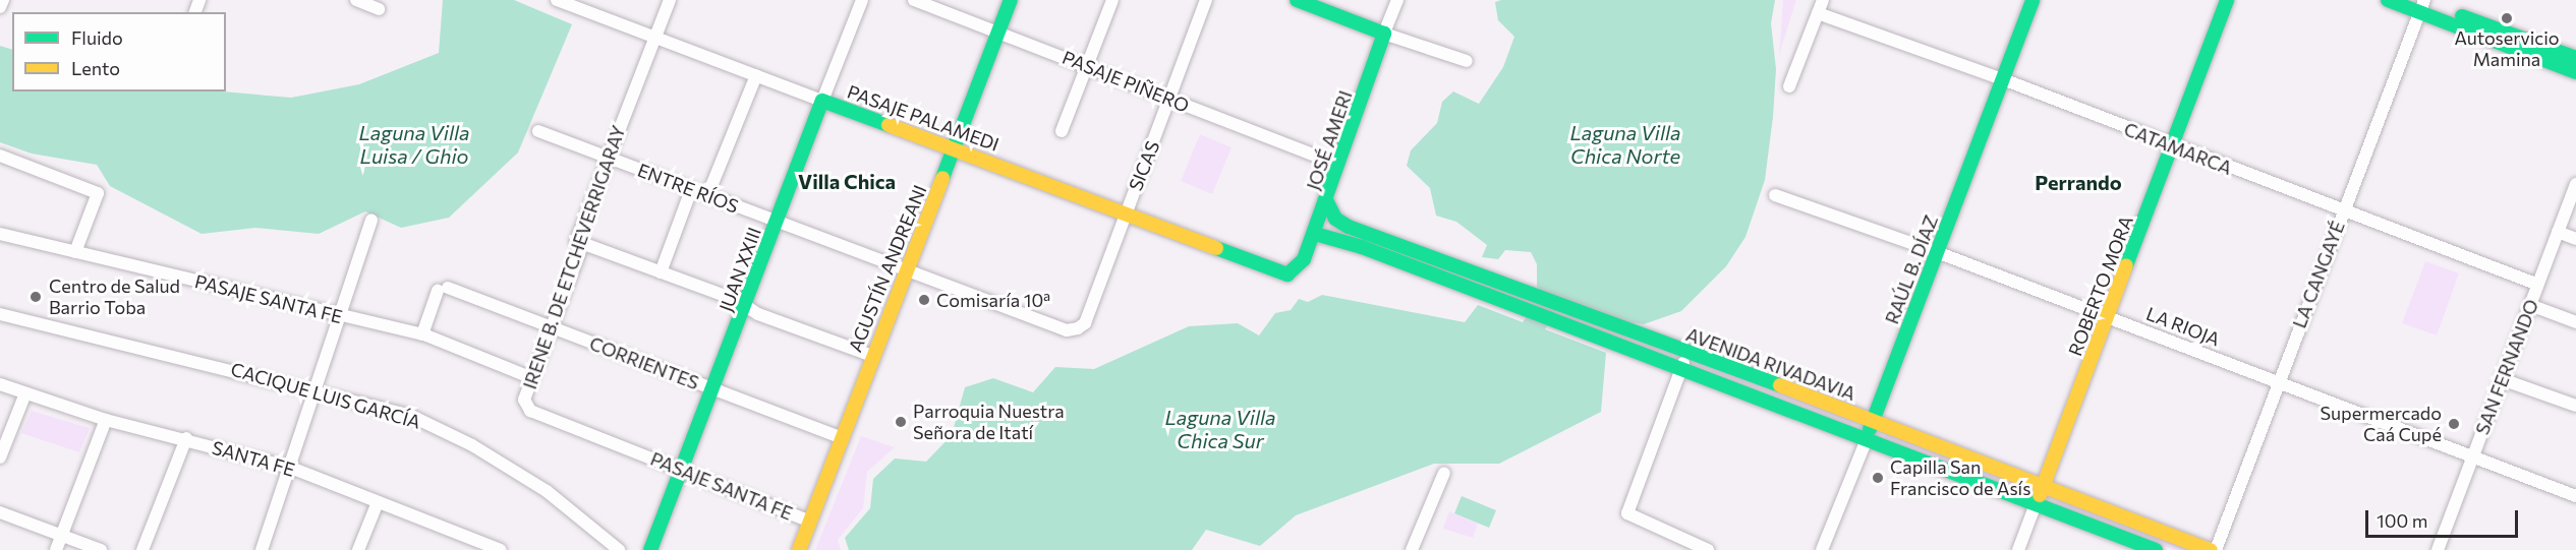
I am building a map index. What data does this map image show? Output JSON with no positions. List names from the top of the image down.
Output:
{
  "streets": {
    "street": [
      "PASAJE PIÑERO",
      "PASAJE PALAMEDI",
      "JOSÉ AMERI",
      "CATAMARCA",
      "SICAS",
      "ENTRE RÍOS",
      "IRENE B. DE ETCHEVERRIGARAY",
      "AGUSTÍN ANDREANI",
      "JUAN XXIII",
      "RAÚL B. DÍAZ",
      "LA CANGAYÉ",
      "ROBERTO MORA",
      "PASAJE SANTA FE",
      "LA RIOJA",
      "CORRIENTES",
      "AVENIDA RIVADAVIA",
      "SAN FERNANDO",
      "CACIQUE LUIS GARCÍA",
      "SANTA FE"
    ]
  },
  "crossings": [
    ["PASAJE PIÑERO", "JOSÉ AMERI"],
    ["PASAJE PIÑERO", "SICAS"],
    ["PASAJE PIÑERO", "AGUSTÍN ANDREANI"],
    ["PASAJE PALAMEDI", "JOSÉ AMERI"],
    ["PASAJE PALAMEDI", "SICAS"],
    ["PASAJE PALAMEDI", "IRENE B. DE ETCHEVERRIGARAY"],
    ["PASAJE PALAMEDI", "AGUSTÍN ANDREANI"],
    ["PASAJE PALAMEDI", "JUAN XXIII"],
    ["JOSÉ AMERI", "AVENIDA RIVADAVIA"],
    ["CATAMARCA", "RAÚL B. DÍAZ"],
    ["CATAMARCA", "LA CANGAYÉ"],
    ["CATAMARCA", "ROBERTO MORA"],
    ["CATAMARCA", "SAN FERNANDO"],
    ["SICAS", "ENTRE RÍOS"],
    ["ENTRE RÍOS", "IRENE B. DE ETCHEVERRIGARAY"],
    ["ENTRE RÍOS", "AGUSTÍN ANDREANI"],
    ["ENTRE RÍOS", "JUAN XXIII"],
    ["IRENE B. DE ETCHEVERRIGARAY", "PASAJE SANTA FE"],
    ["IRENE B. DE ETCHEVERRIGARAY", "CORRIENTES"],
    ["AGUSTÍN ANDREANI", "PASAJE SANTA FE"],
    ["AGUSTÍN ANDREANI", "CORRIENTES"],
    ["JUAN XXIII", "PASAJE SANTA FE"],
    ["JUAN XXIII", "CORRIENTES"],
    ["RAÚL B. DÍAZ", "LA RIOJA"],
    ["RAÚL B. DÍAZ", "AVENIDA RIVADAVIA"],
    ["LA CANGAYÉ", "LA RIOJA"],
    ["ROBERTO MORA", "LA RIOJA"],
    ["ROBERTO MORA", "AVENIDA RIVADAVIA"],
    ["PASAJE SANTA FE", "CORRIENTES"],
    ["LA RIOJA", "SAN FERNANDO"]
  ],
  "districts": ["Villa Chica", "Perrando"],
  "water": ["Laguna Villa Chica Norte", "Laguna Villa Luisa / Ghio", "Laguna Villa Chica Sur"],
  "places": [
    "Autoservicio Mamina",
    "Centro de Salud Barrio Toba",
    "Comisaría 10ª",
    "Parroquia Nuestra Señora de Itatí",
    "Supermercado Caá Cupé",
    "Capilla San Francisco de Asís"
  ],
  "legend": ["Fluido", "Lento"],
  "scale_bar": "100 m"
}
